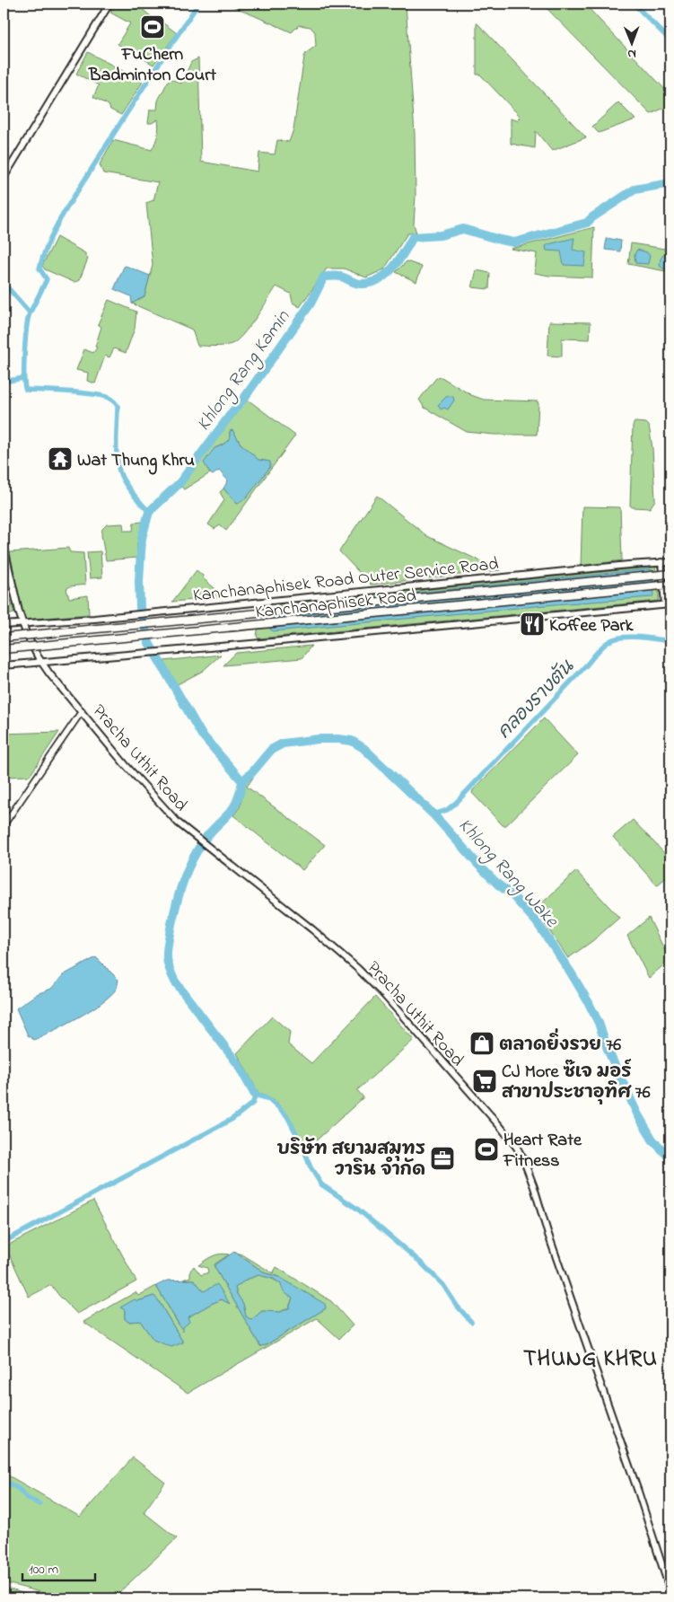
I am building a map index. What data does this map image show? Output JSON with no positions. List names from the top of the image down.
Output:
{
  "streets": {
    "highway": ["Kanchanaphisek Road"],
    "main road": ["Kanchanaphisek Road Outer Service Road", "Pracha Uthit Road"]
  },
  "crossings": [
    ["Kanchanaphisek Road Outer Service Road", "Pracha Uthit Road"]
  ],
  "districts": ["THUNG KHRU"],
  "water": ["Khlong Rang Kamin", "คลองรางตัน", "Khlong Rang Wake"],
  "places": {
    "sports": ["FuChern Badminton Court", "Heart Rate Fitness"],
    "temple": ["Wat Thung Khru"],
    "restaurant": ["Koffee Park"],
    "shop": ["ตลาดยิ่งรวย 76"],
    "supermarket": ["CJ More ซ๊เจ มอร์ สาขาประชาอุทิศ 76"],
    "office": ["บริษัท สยามสมุทร วาริน จำกัด"]
  },
  "scale_bar": "100 m",
  "north": "bottom"
}
